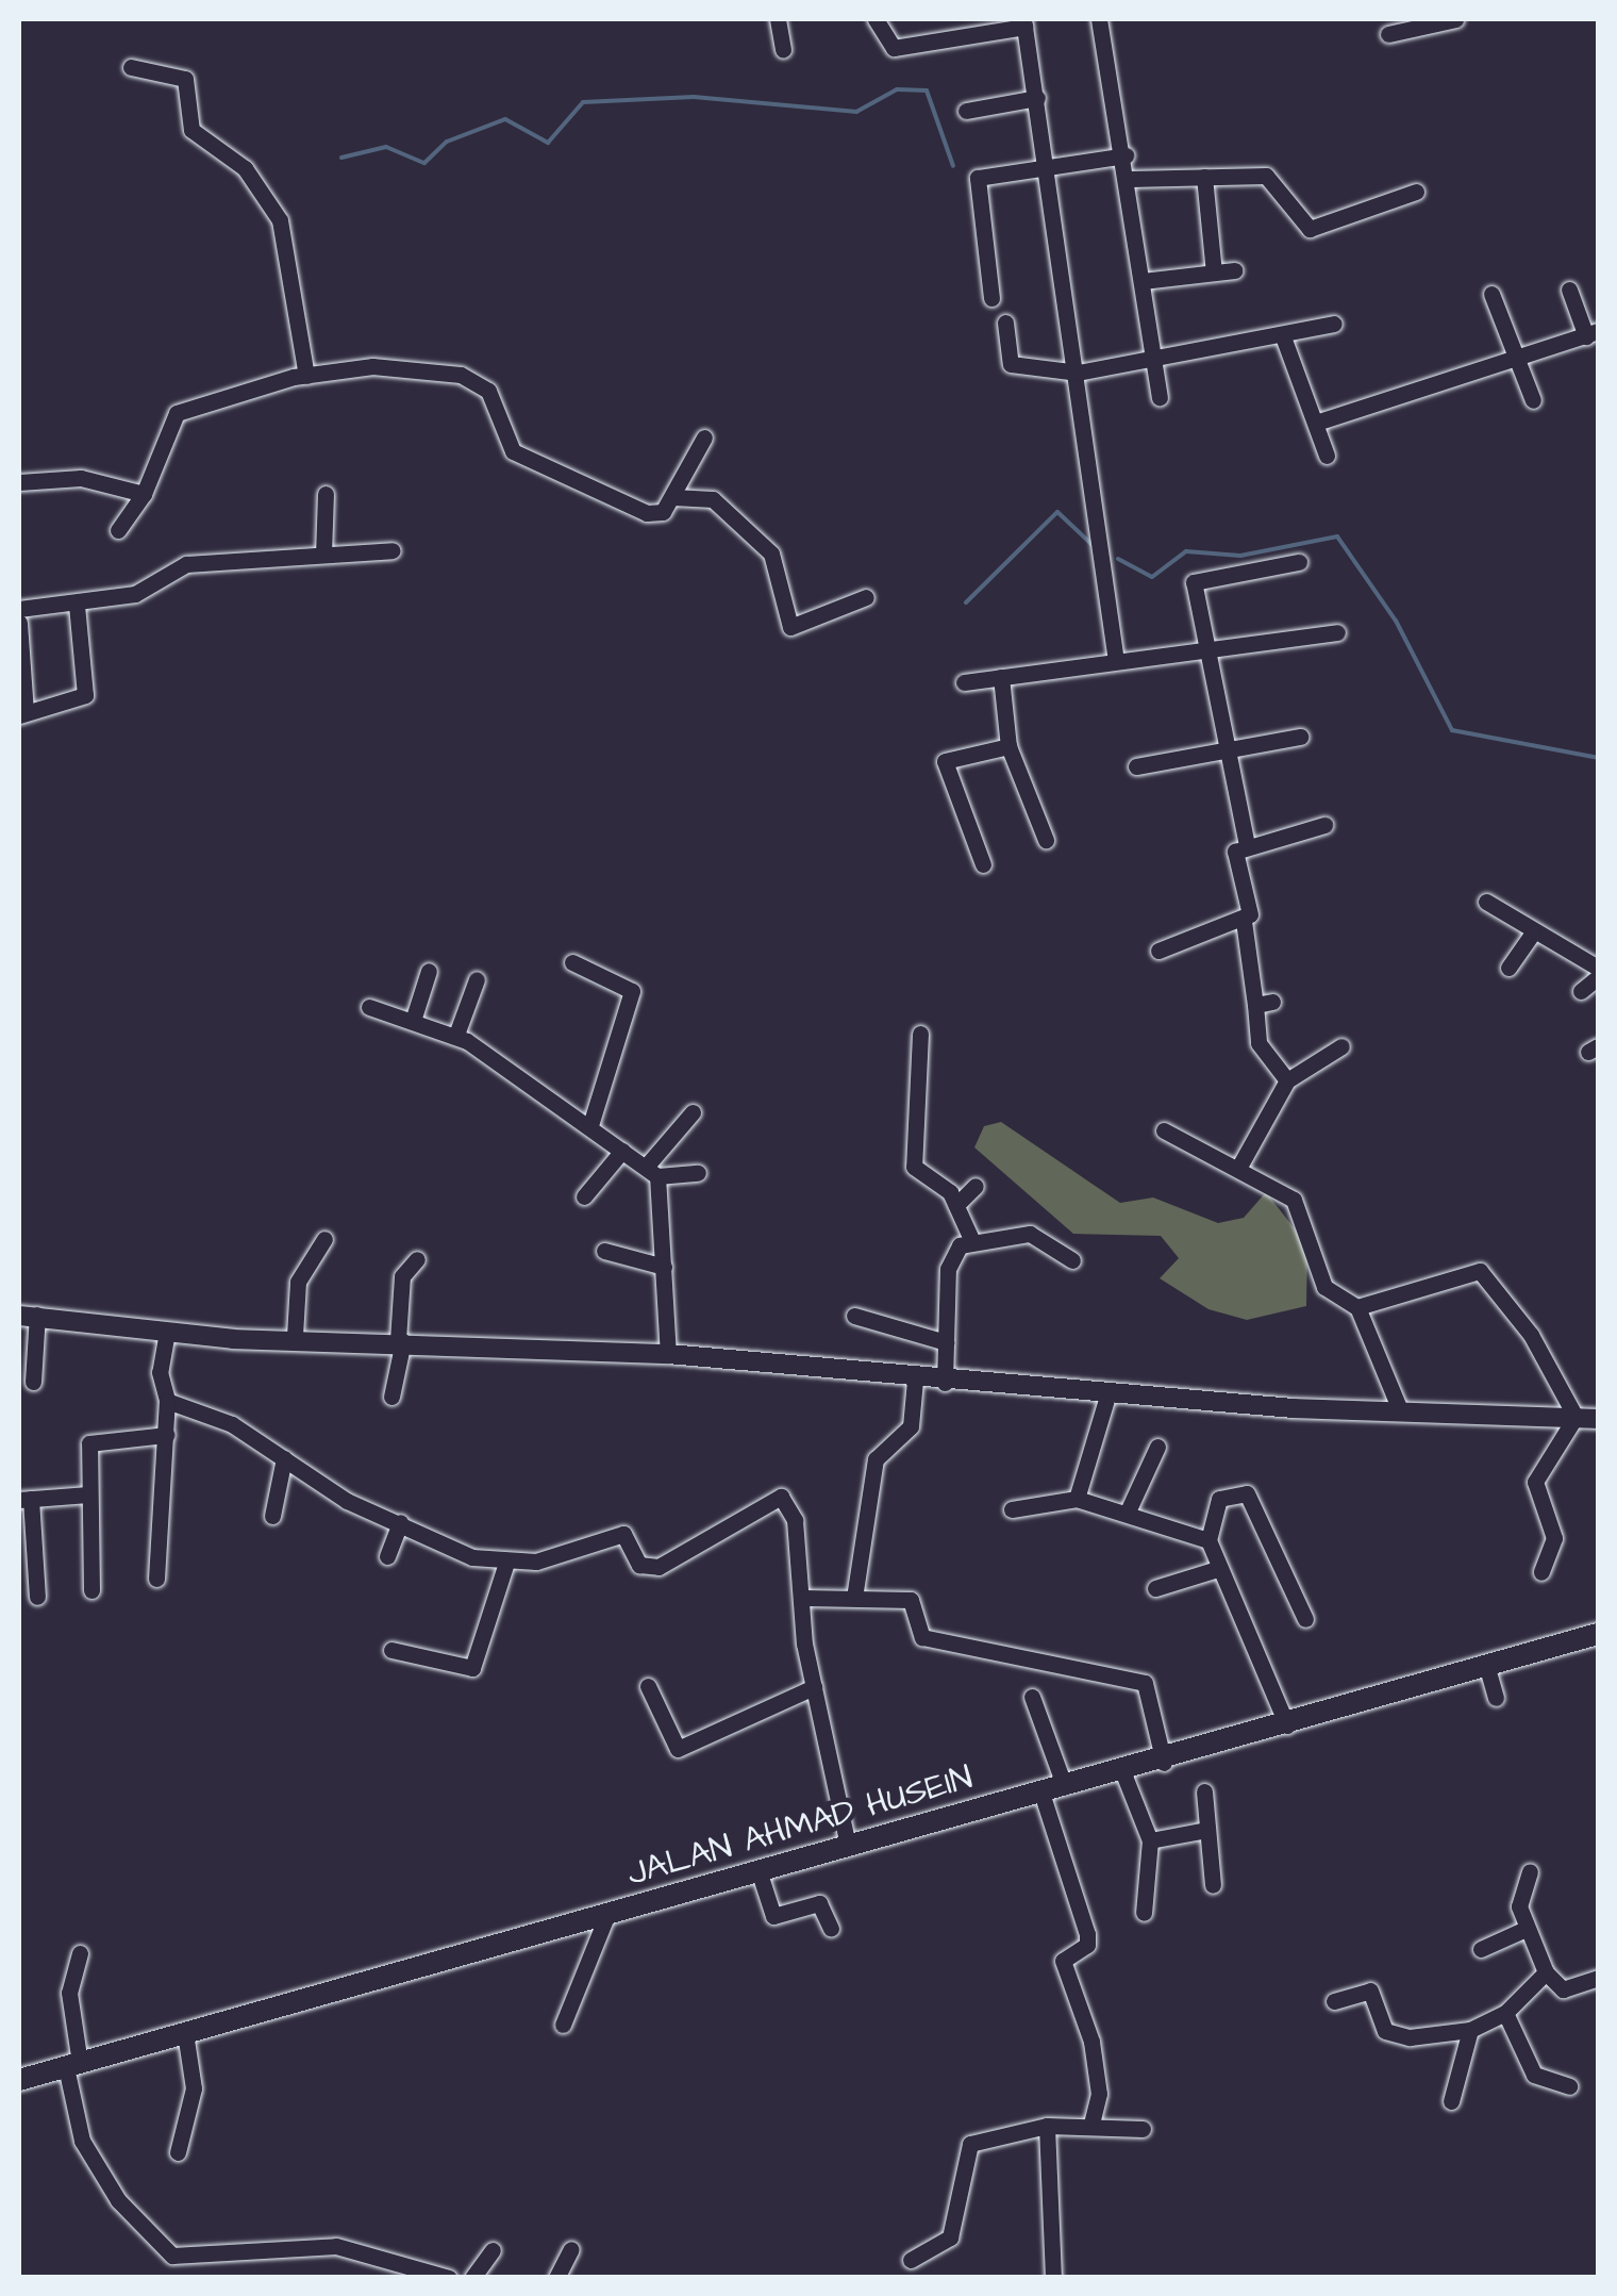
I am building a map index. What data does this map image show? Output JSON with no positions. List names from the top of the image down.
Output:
{
  "streets": {
    "main road": ["JALAN AHMAD HUSEIN"]
  }
}
